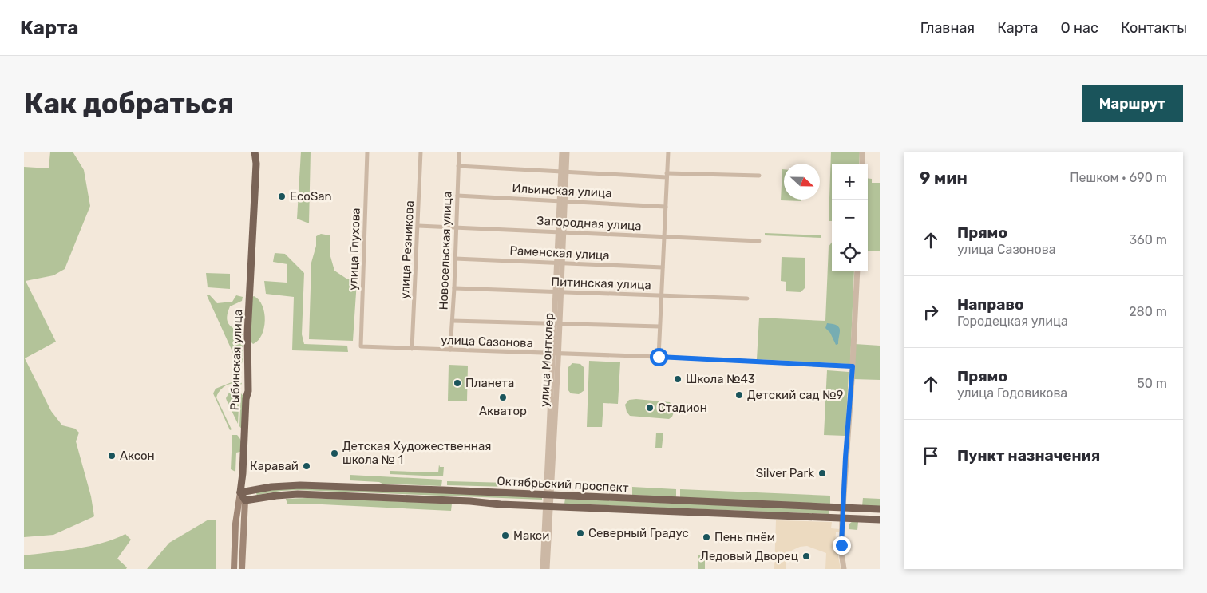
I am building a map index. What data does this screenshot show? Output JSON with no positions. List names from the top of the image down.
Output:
{
  "streets": {
    "main road": ["Рыбинская улица", "Октябрьский проспект"],
    "street": [
      "Ильинская улица",
      "Загородная улица",
      "улица Глухова",
      "улица Резникова",
      "Новосельская улица",
      "Раменская улица",
      "Питинская улица",
      "улица Сазонова",
      "улица Монтклер"
    ]
  },
  "crossings": [
    ["Ильинская улица", "Новосельская улица"],
    ["Ильинская улица", "улица Монтклер"],
    ["Загородная улица", "улица Резникова"],
    ["Загородная улица", "Новосельская улица"],
    ["Загородная улица", "улица Монтклер"],
    ["улица Глухова", "улица Сазонова"],
    ["улица Резникова", "улица Сазонова"],
    ["Новосельская улица", "Раменская улица"],
    ["Новосельская улица", "Питинская улица"],
    ["Новосельская улица", "улица Сазонова"],
    ["Раменская улица", "улица Монтклер"],
    ["Питинская улица", "улица Монтклер"],
    ["улица Сазонова", "улица Монтклер"],
    ["Рыбинская улица", "Октябрьский проспект"],
    ["улица Монтклер", "Октябрьский проспект"]
  ],
  "places": [
    "EcoSan",
    "Школа №43",
    "Планета",
    "Детский сад №9",
    "Акватор",
    "Стадион",
    "Детская Художественная школа № 1",
    "Аксон",
    "Каравай",
    "Silver Park",
    "Северный Градус",
    "Макси",
    "Пень пнём",
    "Ледовый Дворец"
  ],
  "north": "right",
  "page": {
    "header": "Карта",
    "nav": [
      "Главная",
      "Карта",
      "О нас",
      "Контакты"
    ],
    "buttons": "Маршрут",
    "title": "Как добраться",
    "heading": ["9 мин", "Пешком · 690 m"],
    "map_buttons": ["+", "−"],
    "list": [
      ["Прямо", "улица Сазонова", "360 m"],
      ["Направо", "Городецкая улица", "280 m"],
      ["Прямо", "улица Годовикова", "50 m"],
      "Пункт назначения"
    ]
  }
}
